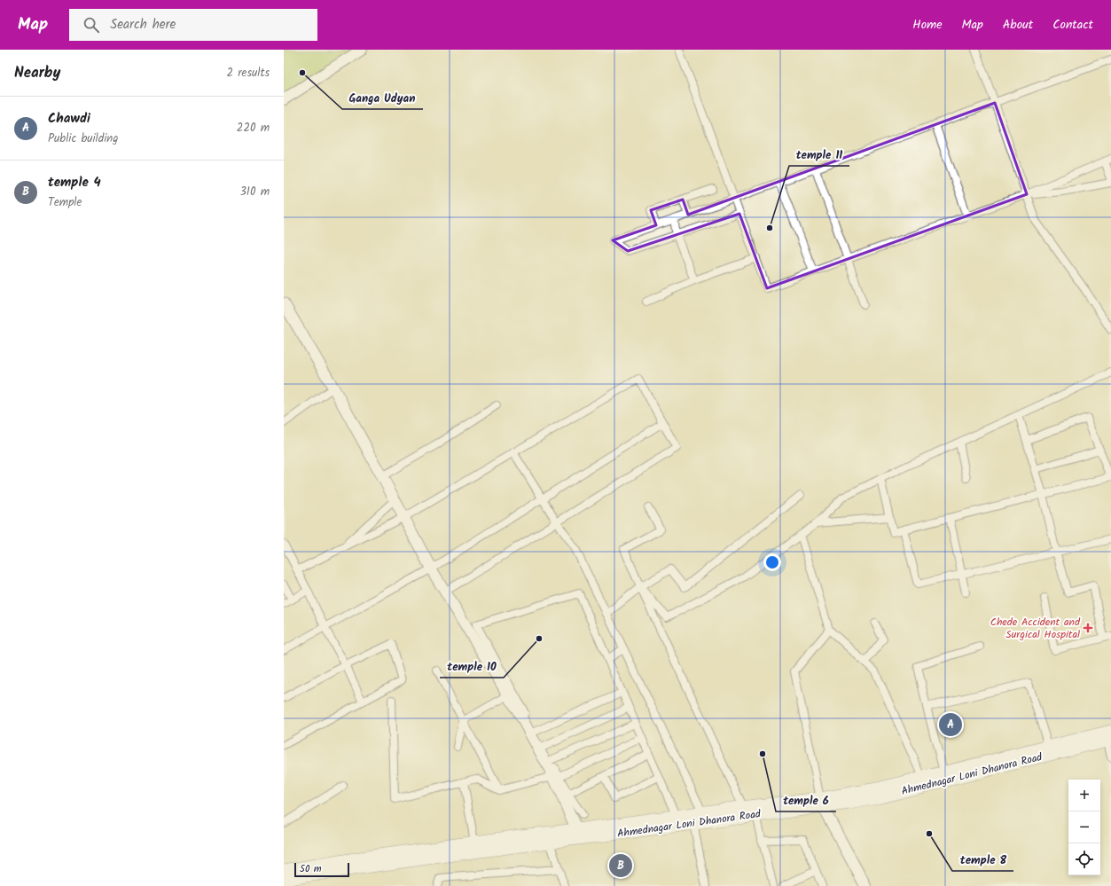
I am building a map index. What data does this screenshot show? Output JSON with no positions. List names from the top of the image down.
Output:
{
  "streets": {
    "main road": ["Ahmednagar Loni Dhanora Road"]
  },
  "places": {
    "other": [
      "Ganga Udyan",
      "temple 11",
      "temple 10",
      "temple 6",
      "temple 8"
    ],
    "health": ["Chede Accident and Surgical Hospital"]
  },
  "scale_bar": "50 m",
  "page": {
    "header": "Map",
    "search": "Search here",
    "nav": [
      "Home",
      "Map",
      "About",
      "Contact"
    ],
    "heading": ["Nearby", "2 results"],
    "list": [
      {
        "mark": "A",
        "name": "Chawdi",
        "note": "Public building",
        "value": "220 m"
      },
      {
        "mark": "B",
        "name": "temple 4",
        "note": "Temple",
        "value": "310 m"
      }
    ],
    "pins": ["A", "B"],
    "map_buttons": ["+", "−"],
    "scale": "50 m"
  }
}
